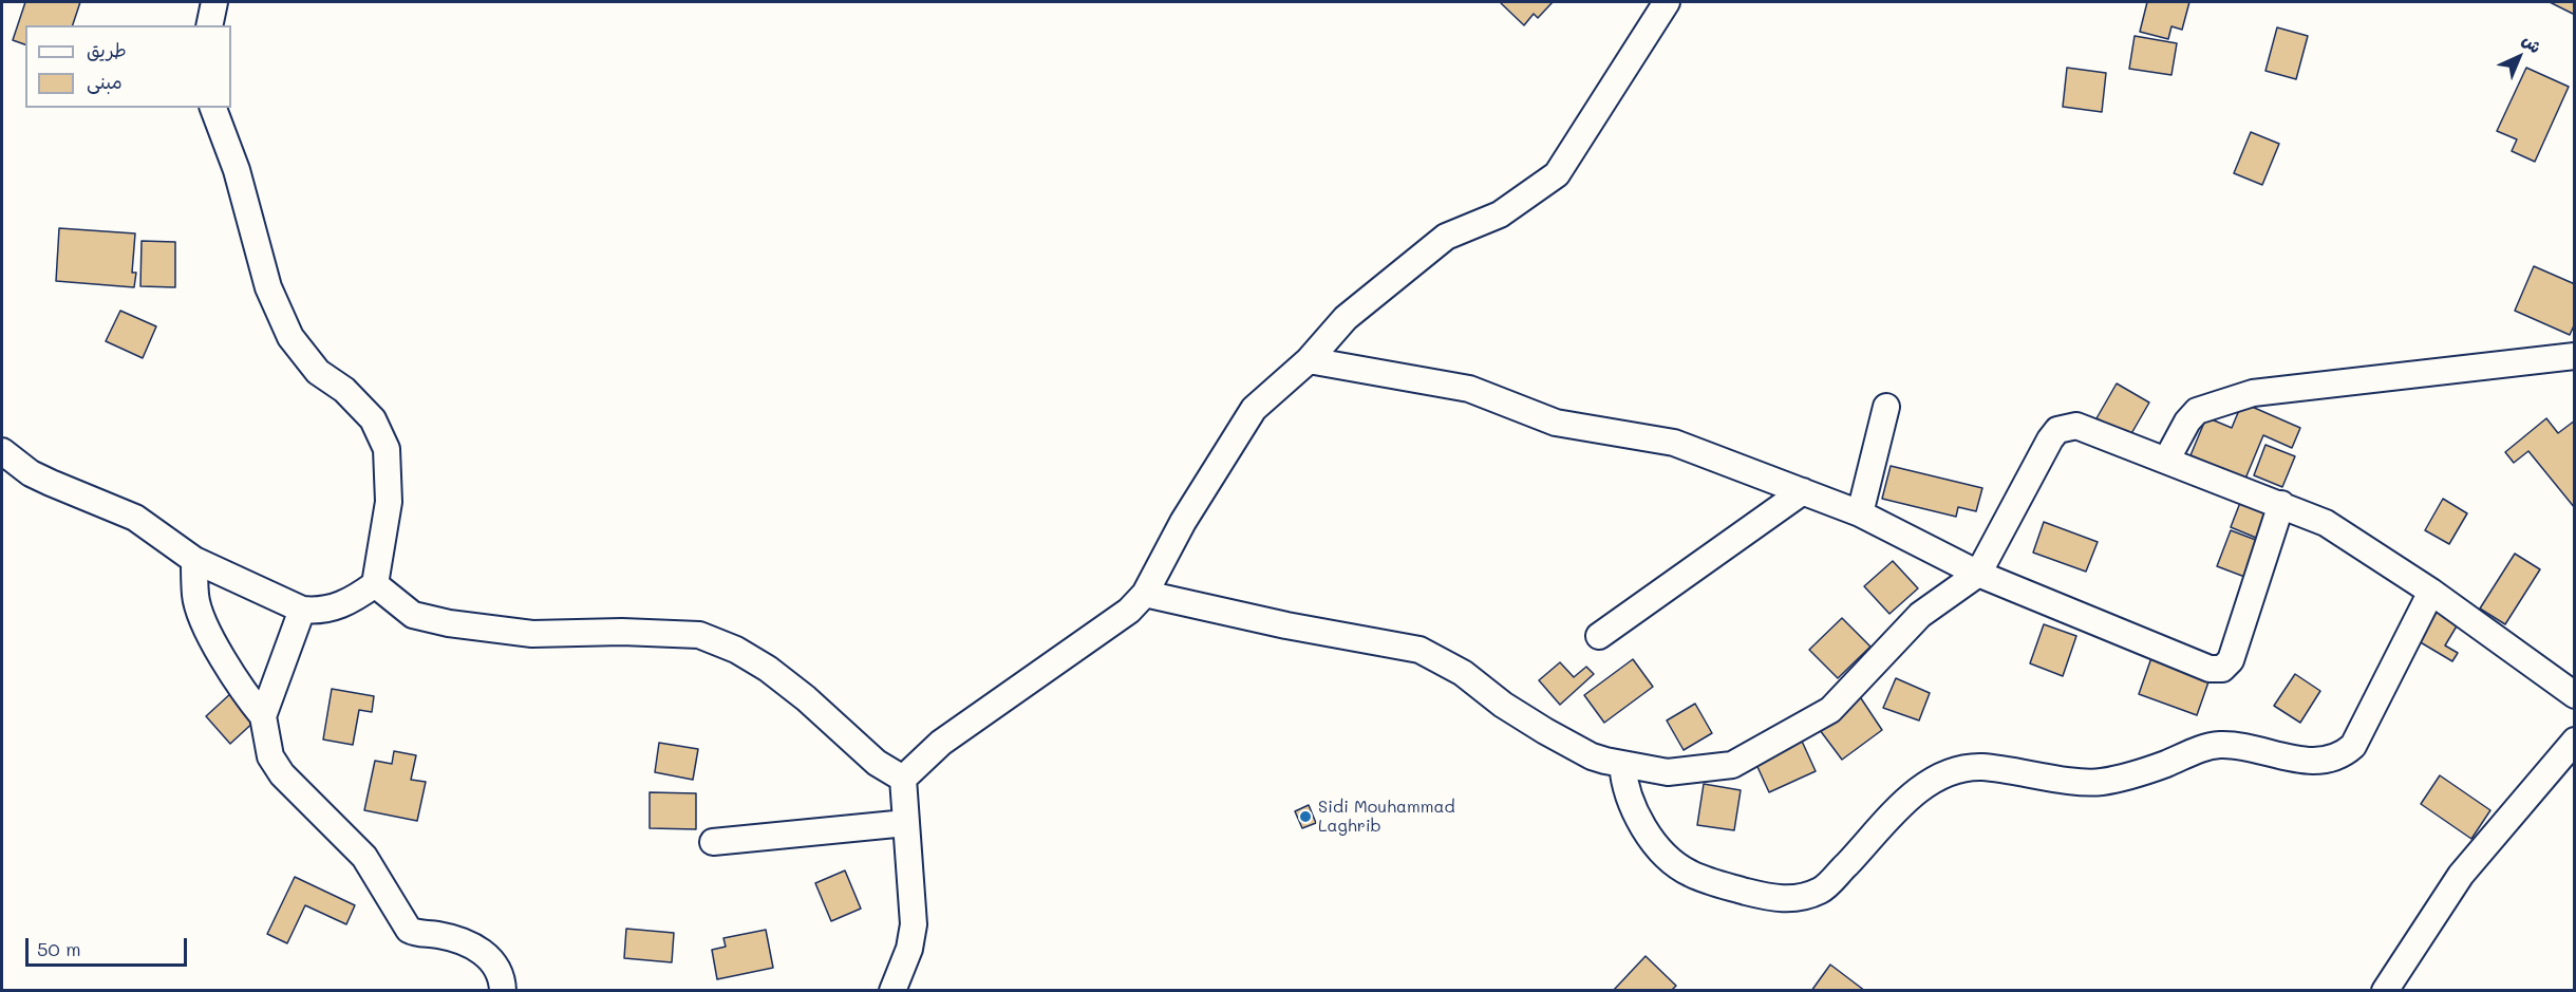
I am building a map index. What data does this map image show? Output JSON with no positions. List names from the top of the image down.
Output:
{
  "places": ["Sidi Mouhammad Laghrib"],
  "legend": ["طريق", "مبنى"],
  "scale_bar": "50 m",
  "north": "top right"
}
